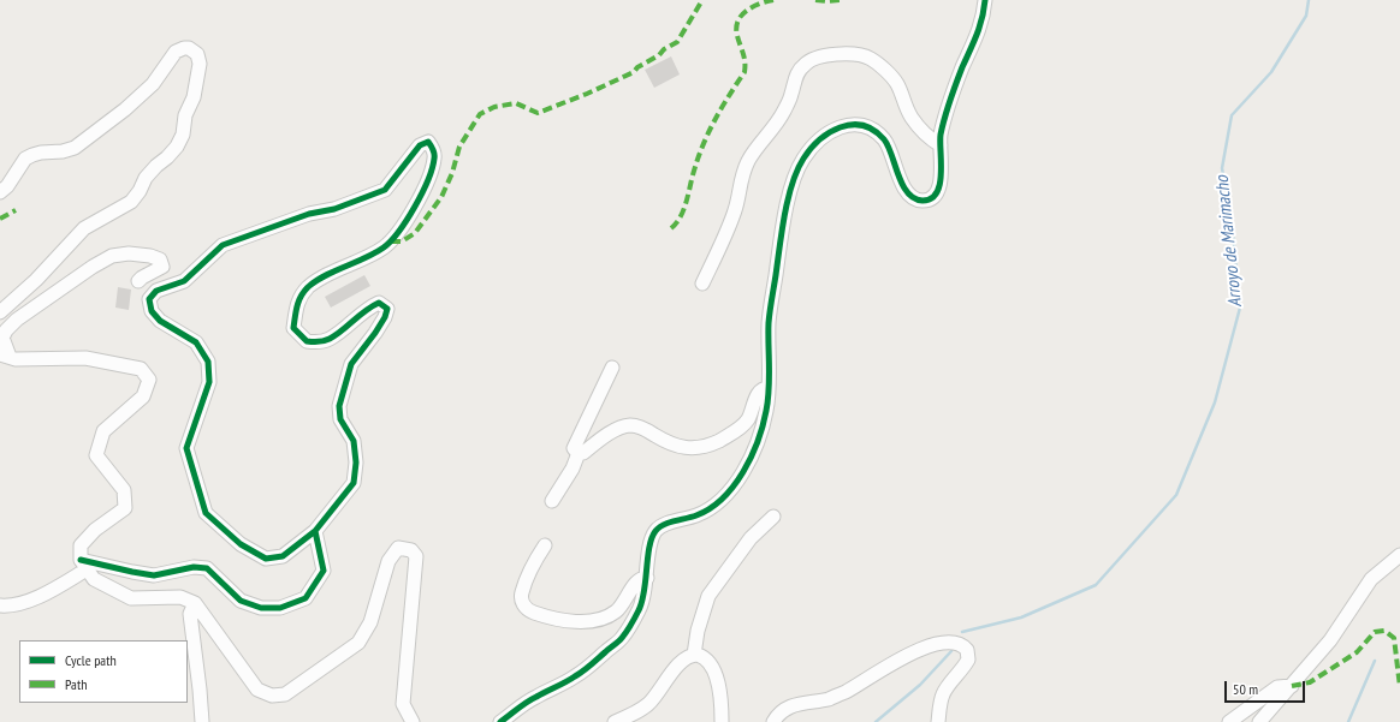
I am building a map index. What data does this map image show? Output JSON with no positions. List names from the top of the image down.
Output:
{
  "water": ["Arroyo de Marimacho"],
  "legend": ["Cycle path", "Path"],
  "scale_bar": "50 m"
}
